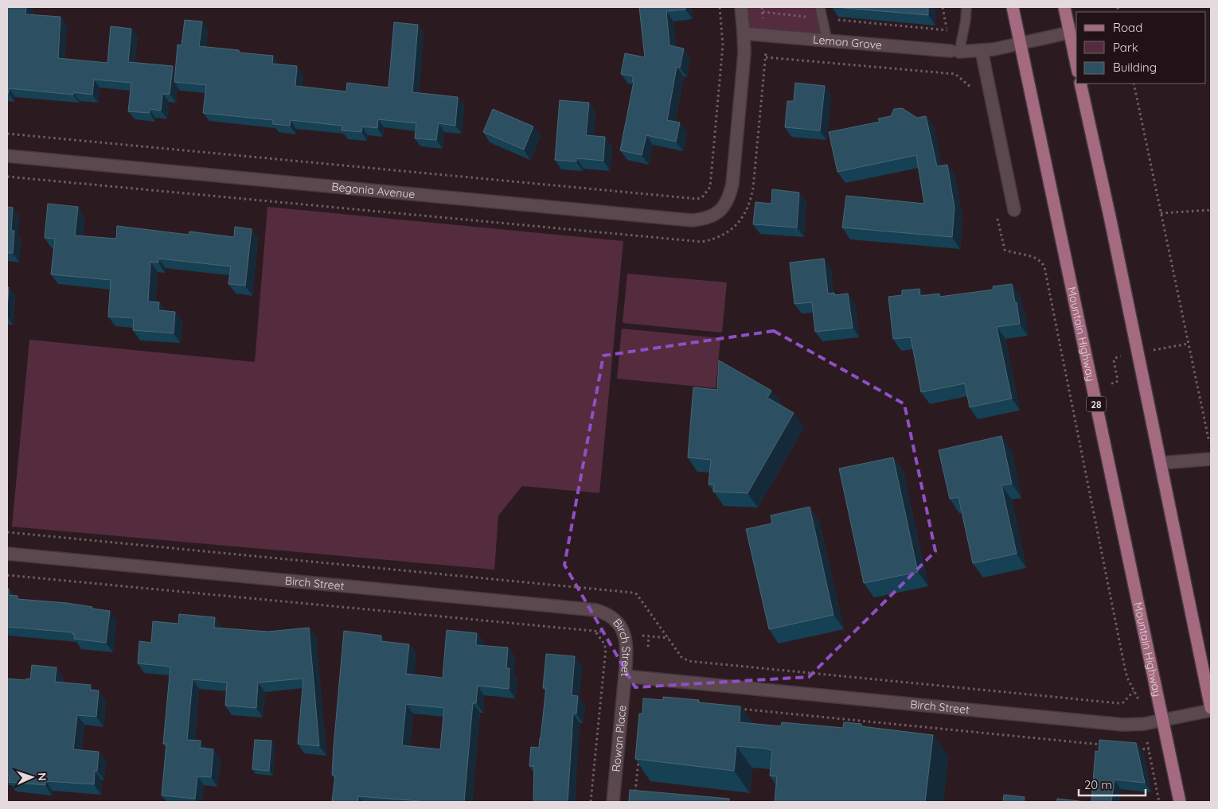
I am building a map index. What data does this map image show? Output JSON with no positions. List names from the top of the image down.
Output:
{
  "streets": {
    "main road": ["Mountain Highway", "28"],
    "street": [
      "Lemon Grove",
      "Begonia Avenue",
      "Birch Street",
      "Rowan Place"
    ]
  },
  "crossings": [
    ["Lemon Grove", "Begonia Avenue"],
    ["Lemon Grove", "Mountain Highway"],
    ["Mountain Highway", "Birch Street"],
    ["Birch Street", "Rowan Place"]
  ],
  "legend": ["Road", "Park", "Building"],
  "scale_bar": "20 m",
  "north": "right"
}
